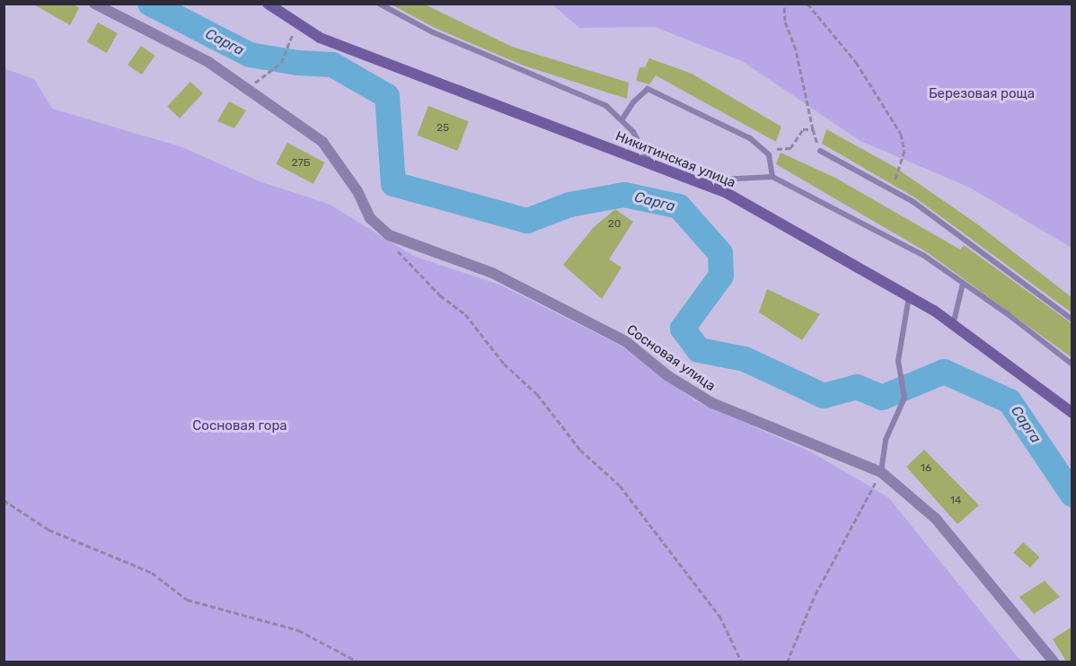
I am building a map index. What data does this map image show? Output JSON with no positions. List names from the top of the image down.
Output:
{
  "streets": {
    "street": ["Никитинская улица", "Сосновая улица"]
  },
  "water": ["Сарга"],
  "parks": ["Березовая роща", "Сосновая гора"],
  "house_numbers": [
    "25",
    "27Б",
    "20",
    "16",
    "14"
  ]
}
